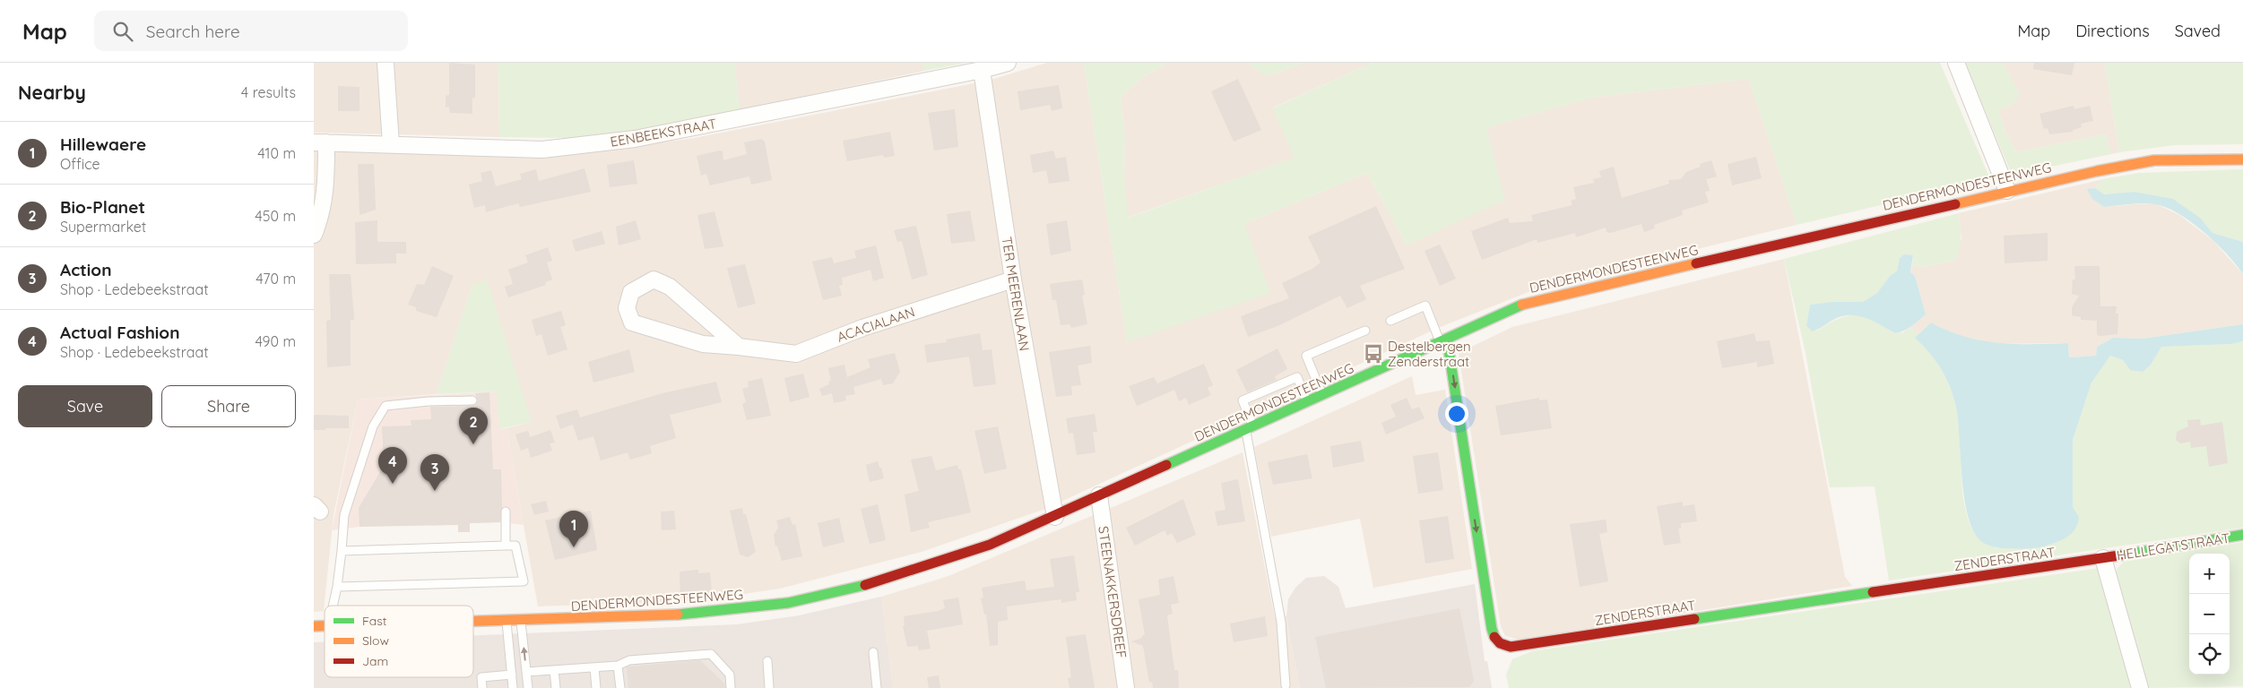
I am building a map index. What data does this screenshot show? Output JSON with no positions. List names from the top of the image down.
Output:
{
  "streets": {
    "main road": ["DENDERMONDESTEENWEG", "HELLEGATSTRAAT", "ZENDERSTRAAT"],
    "street": [
      "EENBEEKSTRAAT",
      "TER MEERENLAAN",
      "ACACIALAAN",
      "STEENAKKERSDREEF"
    ]
  },
  "crossings": [
    ["EENBEEKSTRAAT", "TER MEERENLAAN"],
    ["DENDERMONDESTEENWEG", "TER MEERENLAAN"],
    ["DENDERMONDESTEENWEG", "ZENDERSTRAAT"],
    ["DENDERMONDESTEENWEG", "STEENAKKERSDREEF"],
    ["TER MEERENLAAN", "ACACIALAAN"],
    ["HELLEGATSTRAAT", "ZENDERSTRAAT"]
  ],
  "places": {
    "bus stop": ["Destelbergen Zenderstraat"]
  },
  "legend": ["Fast", "Slow", "Jam"],
  "page": {
    "header": "Map",
    "search": "Search here",
    "nav": ["Map", "Directions", "Saved"],
    "heading": ["Nearby", "4 results"],
    "list": [
      {
        "mark": "1",
        "name": "Hillewaere",
        "note": "Office",
        "value": "410 m"
      },
      {
        "mark": "2",
        "name": "Bio-Planet",
        "note": "Supermarket",
        "value": "450 m"
      },
      {
        "mark": "3",
        "name": "Action",
        "note": "Shop · Ledebeekstraat",
        "value": "470 m"
      },
      {
        "mark": "4",
        "name": "Actual Fashion",
        "note": "Shop · Ledebeekstraat",
        "value": "490 m"
      }
    ],
    "buttons": ["Save", "Share"],
    "pins": [
      "2",
      "4",
      "3",
      "1"
    ],
    "map_buttons": ["+", "−"]
  }
}
